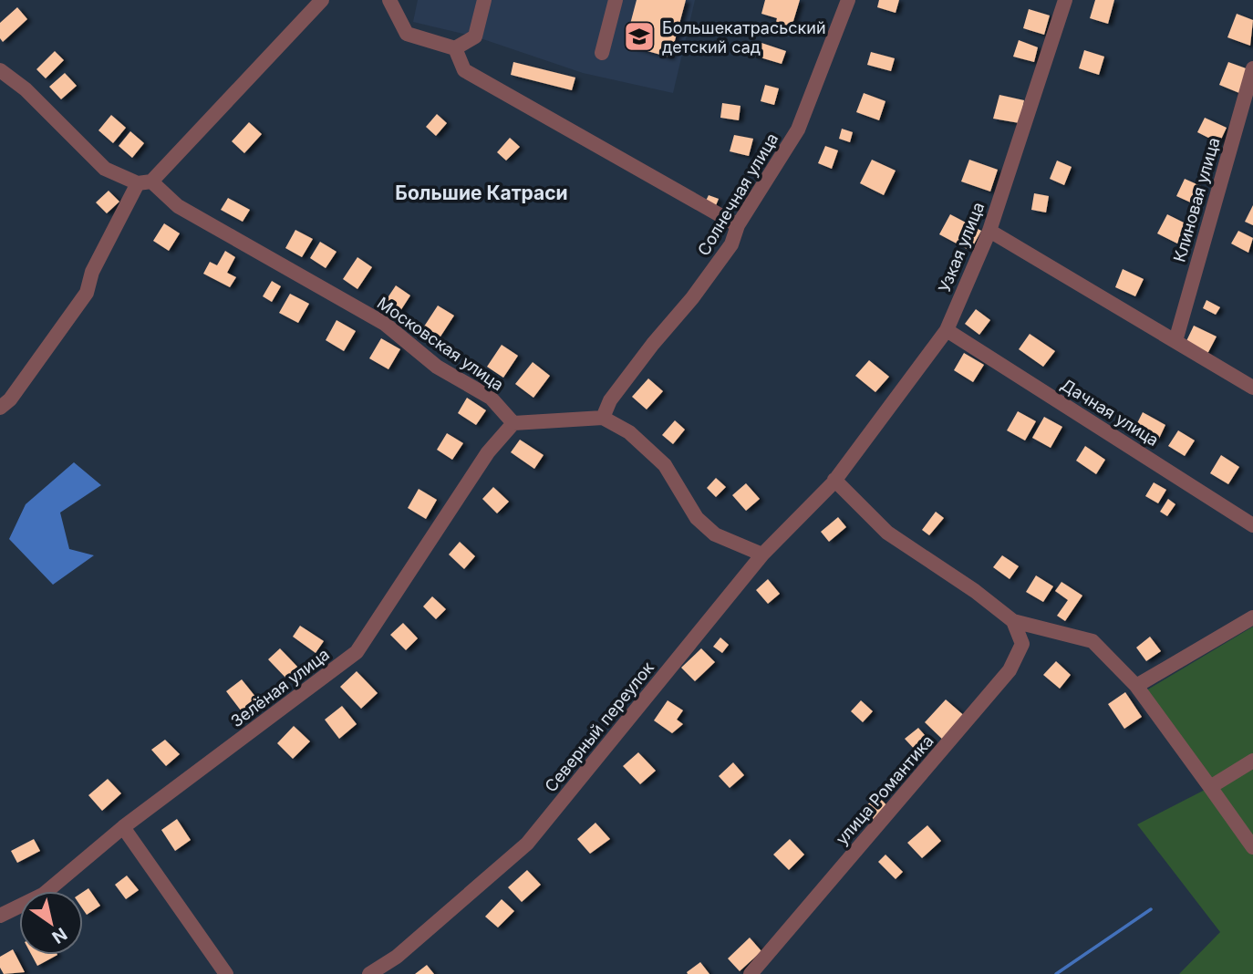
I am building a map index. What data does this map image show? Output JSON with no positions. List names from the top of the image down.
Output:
{
  "streets": {
    "street": [
      "Солнечная улица",
      "Клиновая улица",
      "Узкая улица",
      "Московская улица",
      "Дачная улица",
      "Зелёная улица",
      "Северный переулок",
      "улица Романтика"
    ]
  },
  "crossings": [
    ["Узкая улица", "Дачная улица"],
    ["Узкая улица", "Северный переулок"],
    ["Московская улица", "Зелёная улица"]
  ],
  "districts": ["Большие Катраси"],
  "places": {
    "school or university": ["Большекатрасьский детский сад"]
  },
  "north": "bottom right"
}
